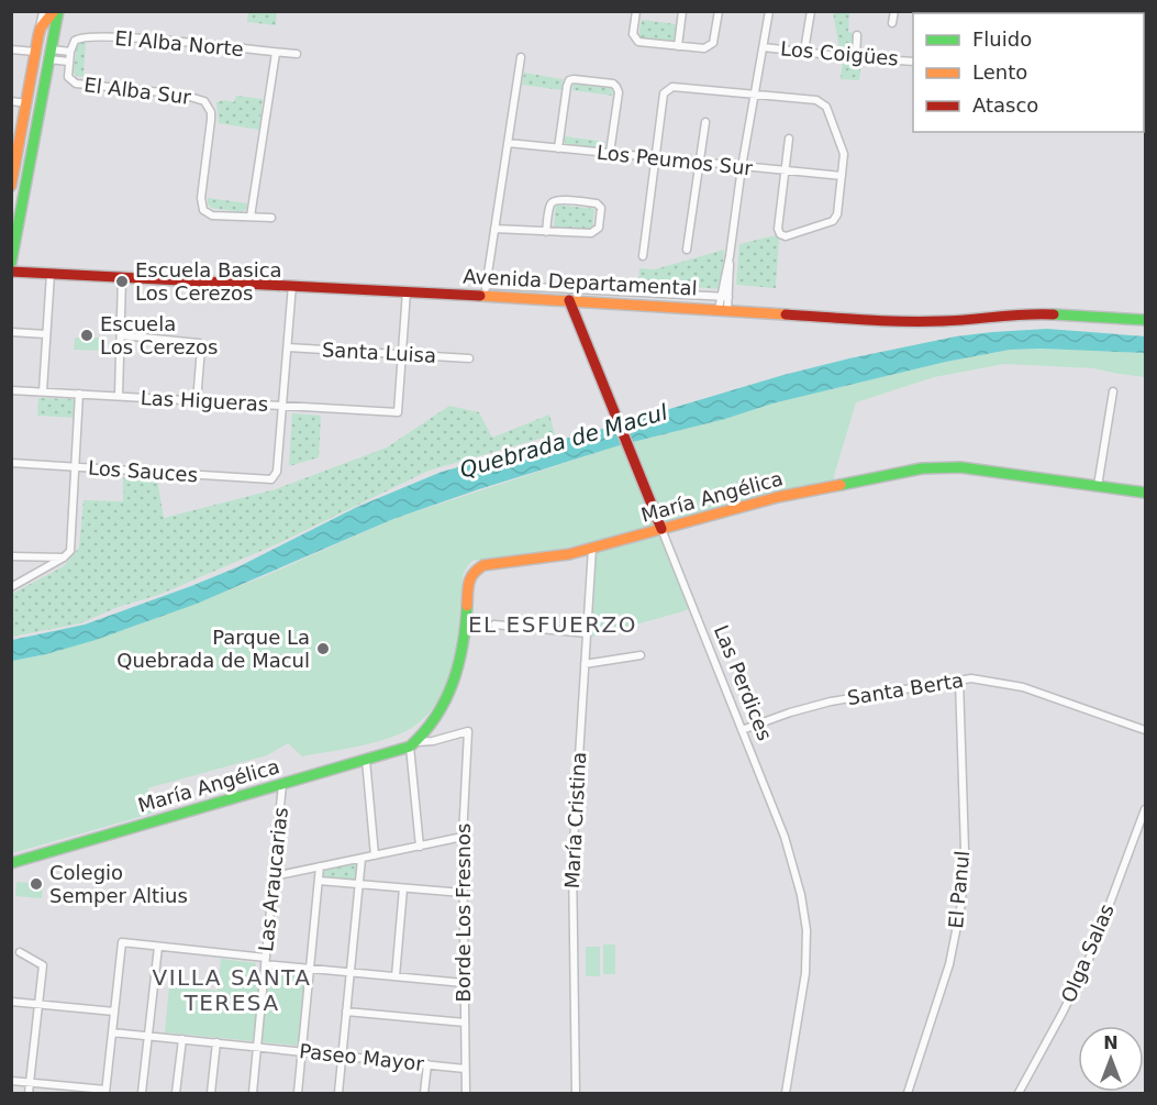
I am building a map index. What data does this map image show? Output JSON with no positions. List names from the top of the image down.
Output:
{
  "streets": {
    "street": [
      "El Alba Norte",
      "Los Coigües",
      "El Alba Sur",
      "Los Peumos Sur",
      "Avenida Departamental",
      "Santa Luisa",
      "Las Higueras",
      "Los Sauces",
      "María Angélica",
      "Las Perdices",
      "Santa Berta",
      "María Cristina",
      "Las Araucarias",
      "El Panul",
      "Borde Los Fresnos",
      "Olga Salas",
      "Paseo Mayor"
    ]
  },
  "crossings": [
    ["Avenida Departamental", "Las Perdices"],
    ["Santa Luisa", "Las Higueras"],
    ["Las Higueras", "Los Sauces"],
    ["María Angélica", "Las Perdices"],
    ["María Angélica", "María Cristina"],
    ["María Angélica", "Las Araucarias"],
    ["María Angélica", "Borde Los Fresnos"],
    ["Las Perdices", "Santa Berta"],
    ["Santa Berta", "El Panul"],
    ["Las Araucarias", "Paseo Mayor"],
    ["Borde Los Fresnos", "Paseo Mayor"]
  ],
  "districts": ["EL ESFUERZO", "VILLA SANTA TERESA"],
  "water": ["Quebrada de Macul"],
  "places": [
    "Escuela Basica Los Cerezos",
    "Escuela Los Cerezos",
    "Parque La Quebrada de Macul",
    "Colegio Semper Altius"
  ],
  "legend": ["Fluido", "Lento", "Atasco"],
  "north": "top"
}
